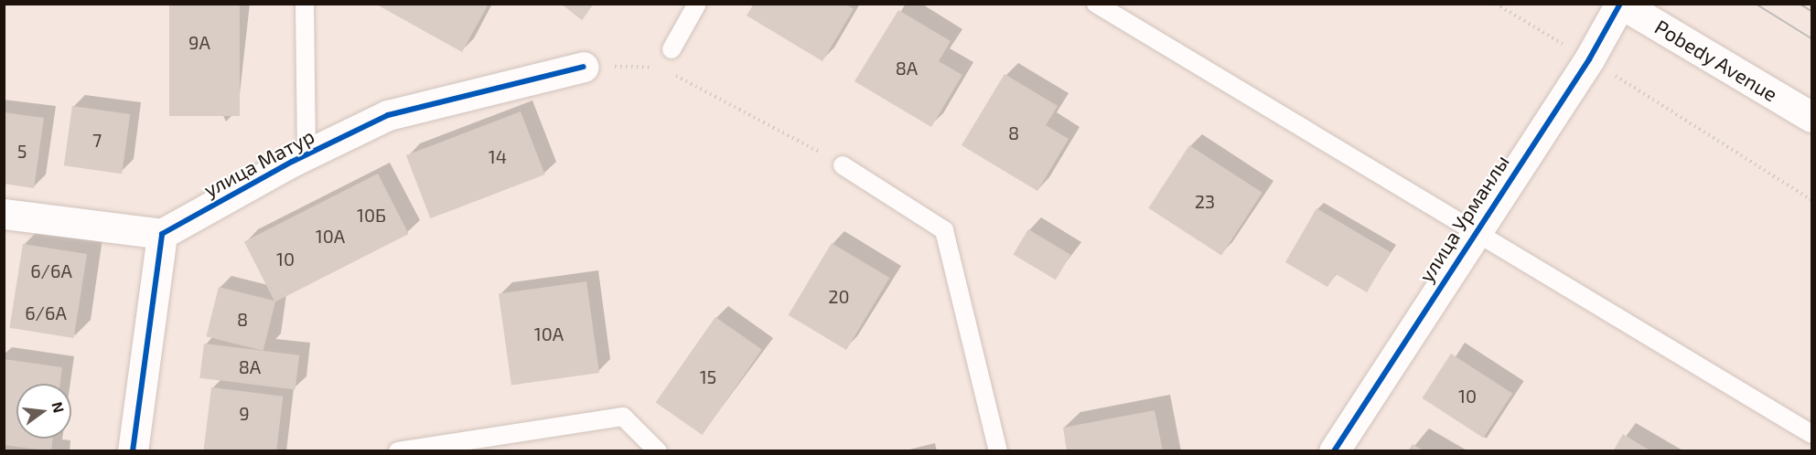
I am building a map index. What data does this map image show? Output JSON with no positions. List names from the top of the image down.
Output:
{
  "streets": {
    "street": ["Pobedy Avenue", "улица Матур", "улица Урманлы"]
  },
  "crossings": [
    ["Pobedy Avenue", "улица Урманлы"]
  ],
  "house_numbers": [
    "9А",
    "8А",
    "8",
    "7",
    "5",
    "14",
    "23",
    "10Б",
    "10А",
    "10",
    "6/6А",
    "20",
    "6/6А",
    "8",
    "10А",
    "8А",
    "15",
    "10",
    "9"
  ],
  "north": "right"
}
